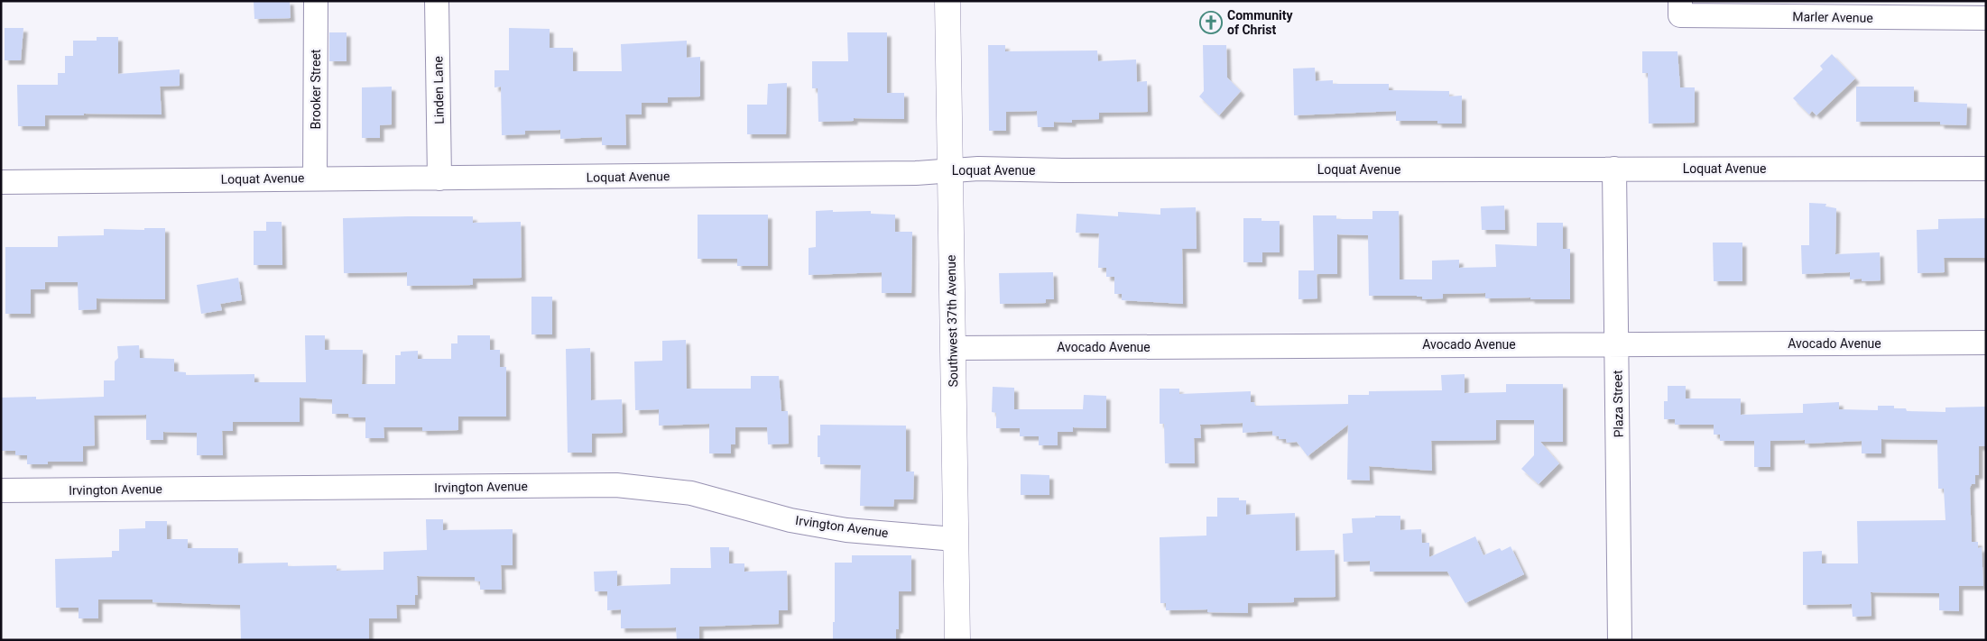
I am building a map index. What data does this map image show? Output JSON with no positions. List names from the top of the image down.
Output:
{
  "streets": {
    "main road": ["Southwest 37th Avenue"],
    "street": [
      "Marler Avenue",
      "Brooker Street",
      "Linden Lane",
      "Loquat Avenue",
      "Avocado Avenue",
      "Plaza Street",
      "Irvington Avenue"
    ]
  },
  "crossings": [
    ["Brooker Street", "Loquat Avenue"],
    ["Linden Lane", "Loquat Avenue"],
    ["Loquat Avenue", "Southwest 37th Avenue"],
    ["Loquat Avenue", "Plaza Street"],
    ["Southwest 37th Avenue", "Avocado Avenue"],
    ["Southwest 37th Avenue", "Irvington Avenue"],
    ["Avocado Avenue", "Plaza Street"]
  ],
  "places": {
    "church": ["Community of Christ"]
  }
}
